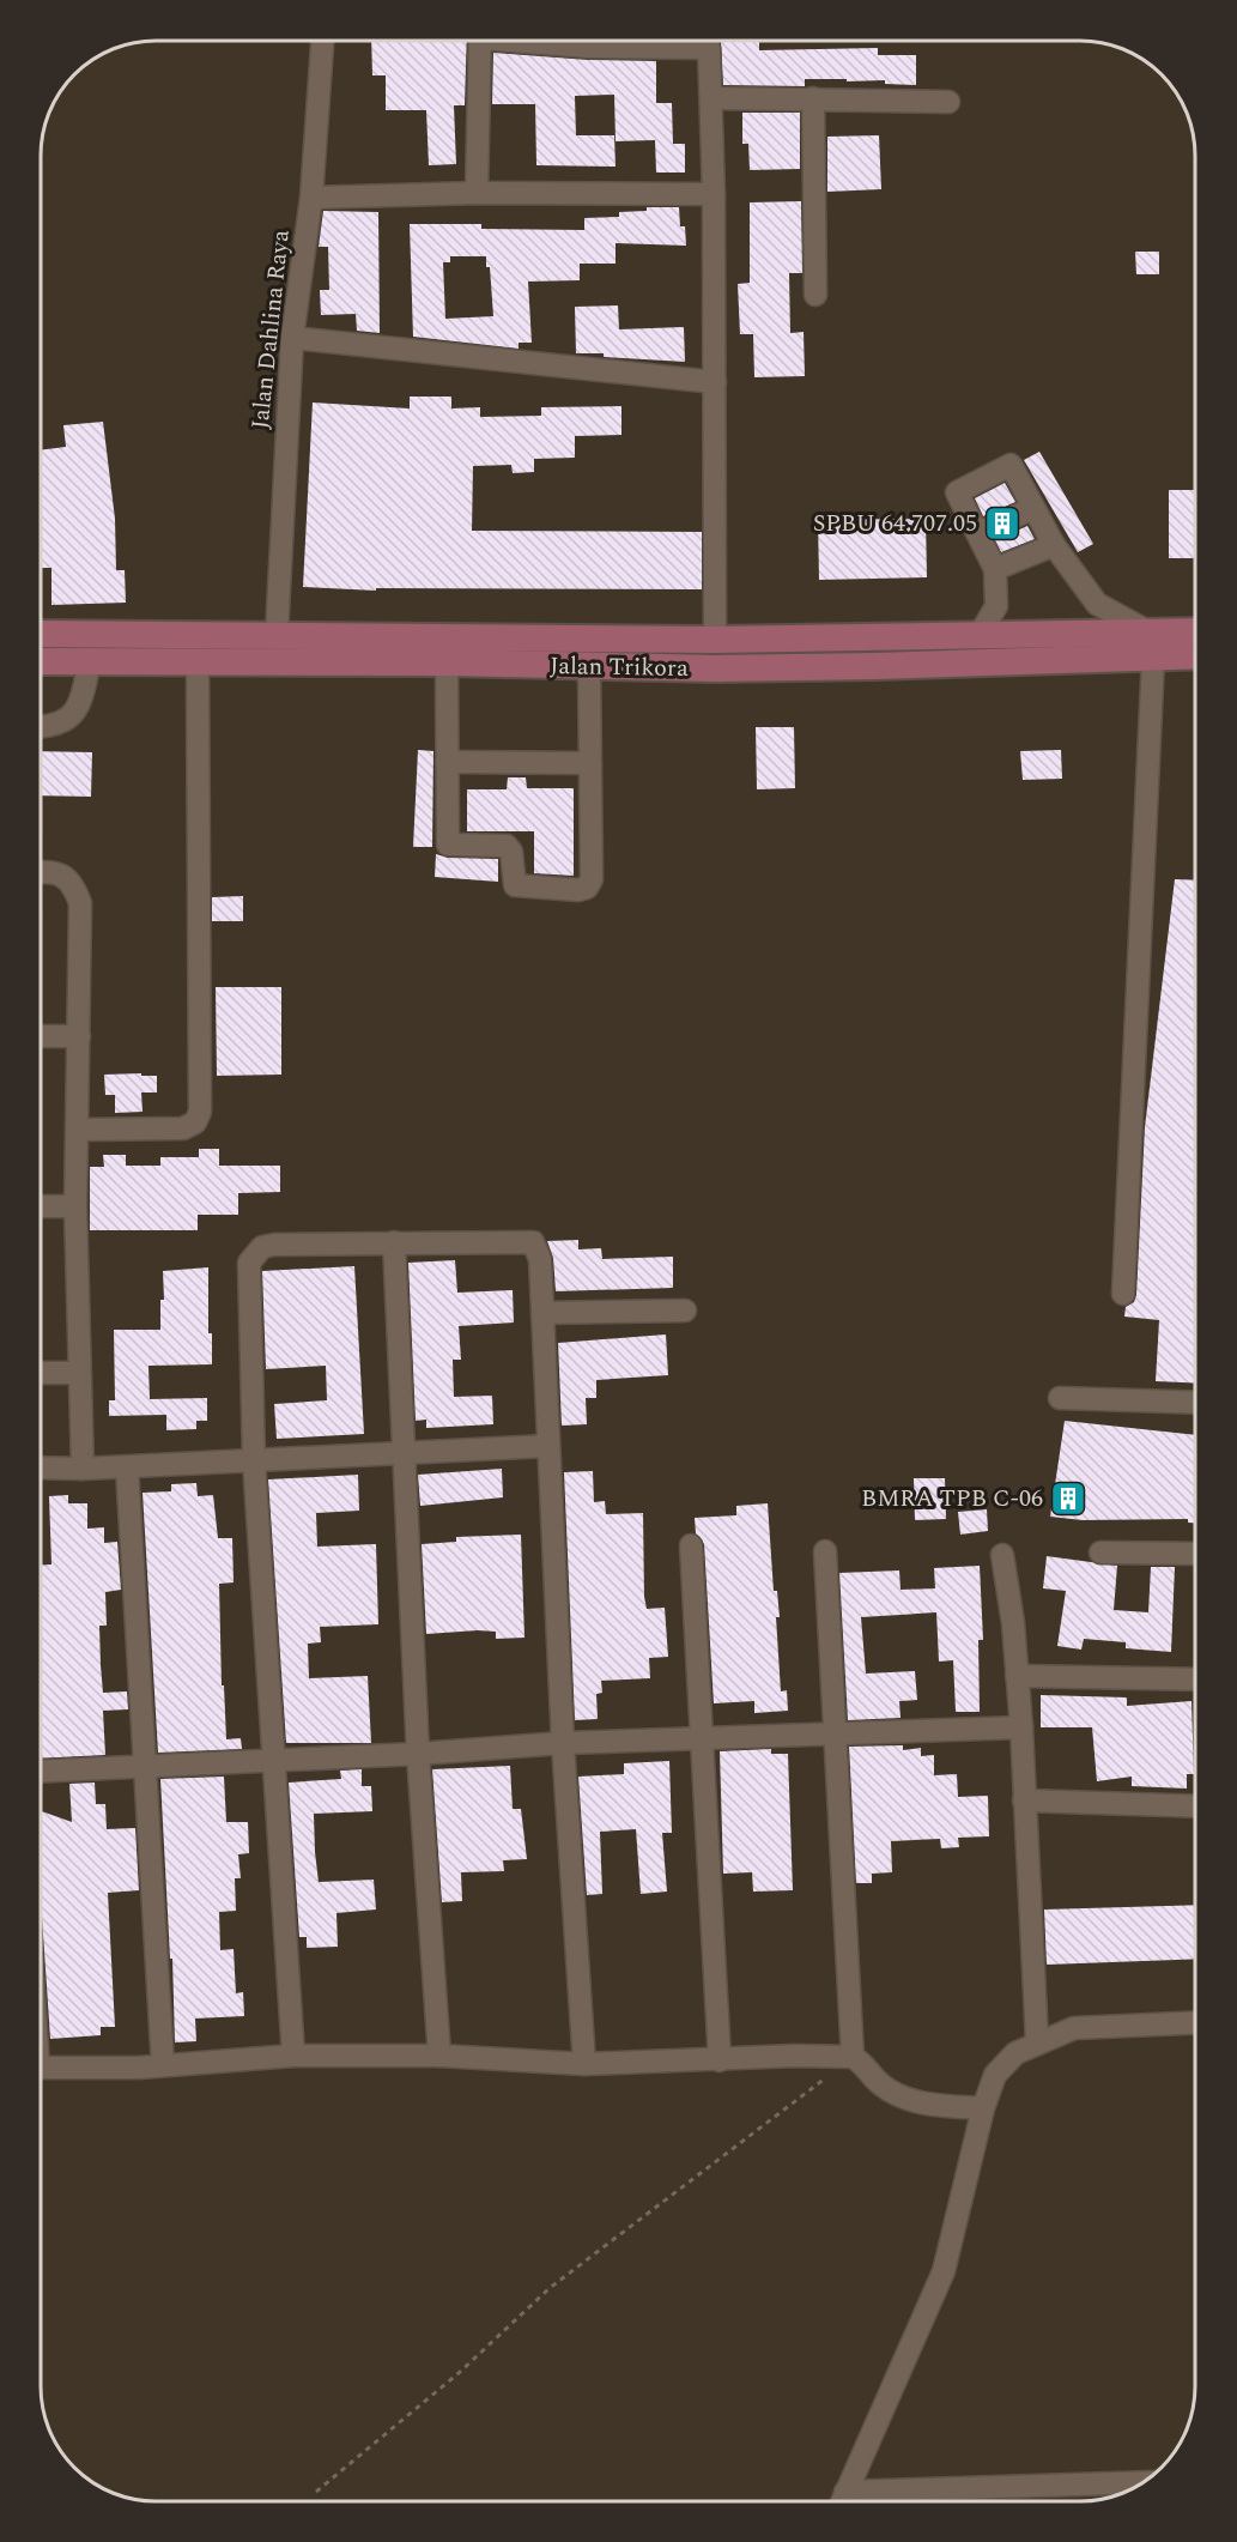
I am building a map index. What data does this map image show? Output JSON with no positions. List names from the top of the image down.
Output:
{
  "streets": {
    "main road": ["Jalan Trikora"],
    "street": ["Jalan Dahlina Raya"]
  },
  "crossings": [
    ["Jalan Dahlina Raya", "Jalan Trikora"]
  ],
  "places": {
    "building": ["SPBU 64.707.05", "BMRA TPB C-06"]
  }
}
